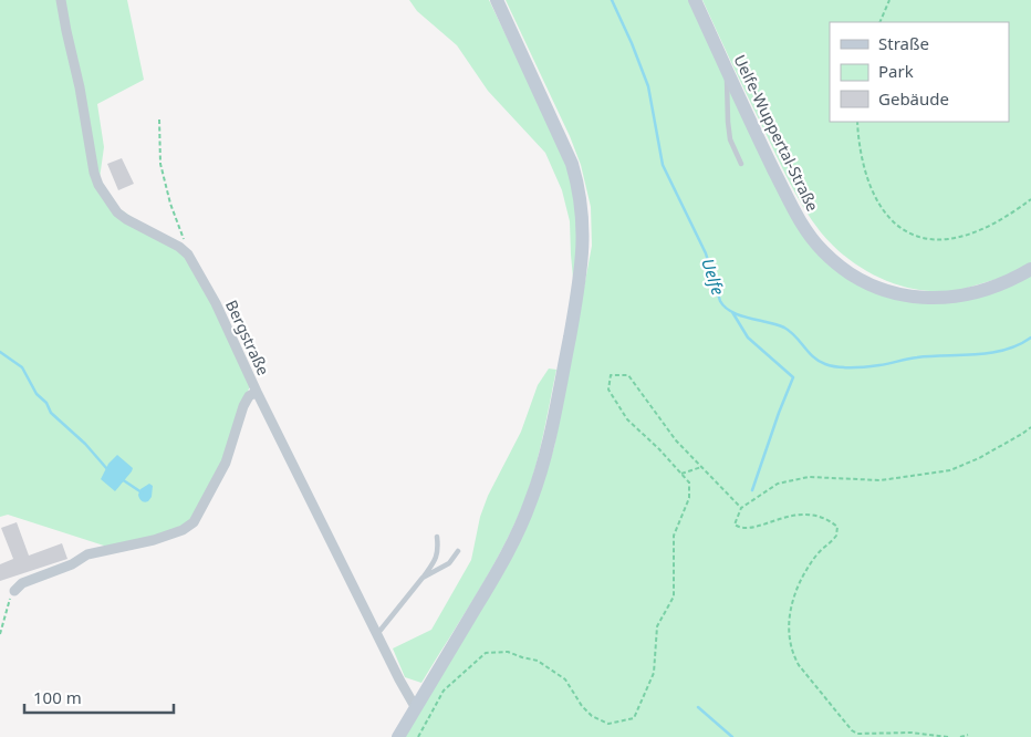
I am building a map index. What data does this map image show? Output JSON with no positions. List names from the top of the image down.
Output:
{
  "streets": {
    "main road": ["Uelfe-Wuppertal-Straße"],
    "street": ["Bergstraße"]
  },
  "water": ["Uelfe"],
  "legend": ["Straße", "Park", "Gebäude"],
  "scale_bar": "100 m"
}
